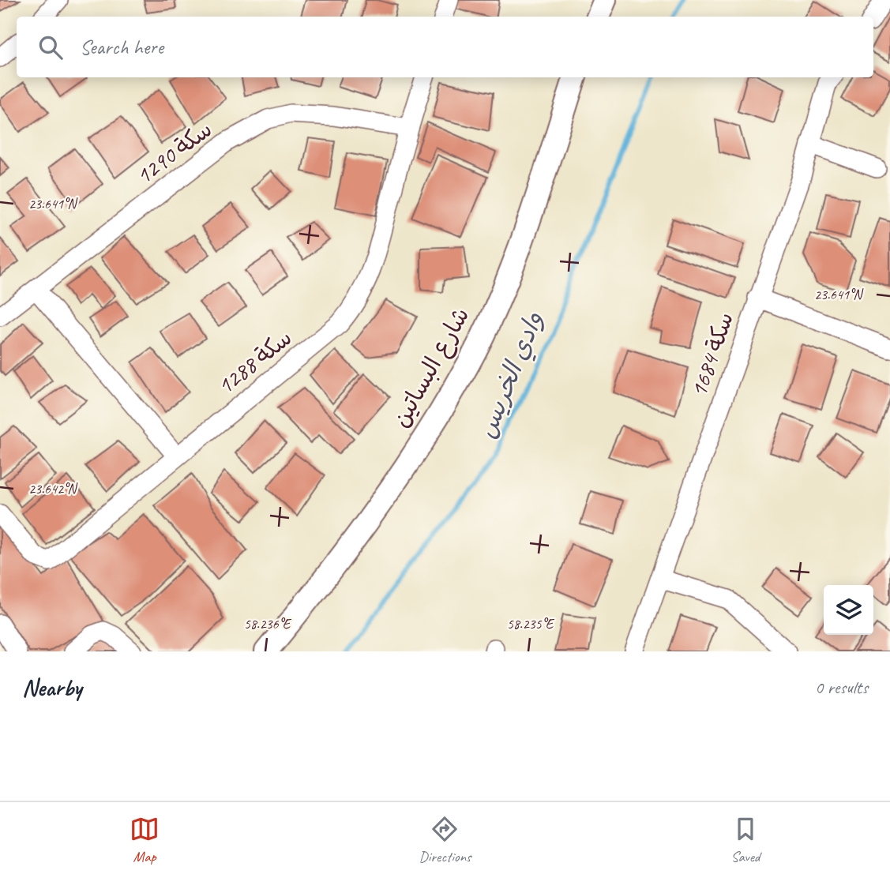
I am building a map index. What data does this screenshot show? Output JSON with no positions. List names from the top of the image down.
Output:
{
  "streets": {
    "street": [
      "سكة 1290",
      "سكة 1684",
      "سكة 1288",
      "شارع البساتين"
    ]
  },
  "crossings": [
    ["سكة 1290", "سكة 1288"]
  ],
  "water": ["وادي الخريس"],
  "page": {
    "search": "Search here",
    "heading": ["Nearby", "0 results"],
    "nav": ["Map", "Directions", "Saved"]
  },
  "coordinates": [
    "23.641°N",
    "23.642°N",
    "58.236°E",
    "58.235°E"
  ]
}
